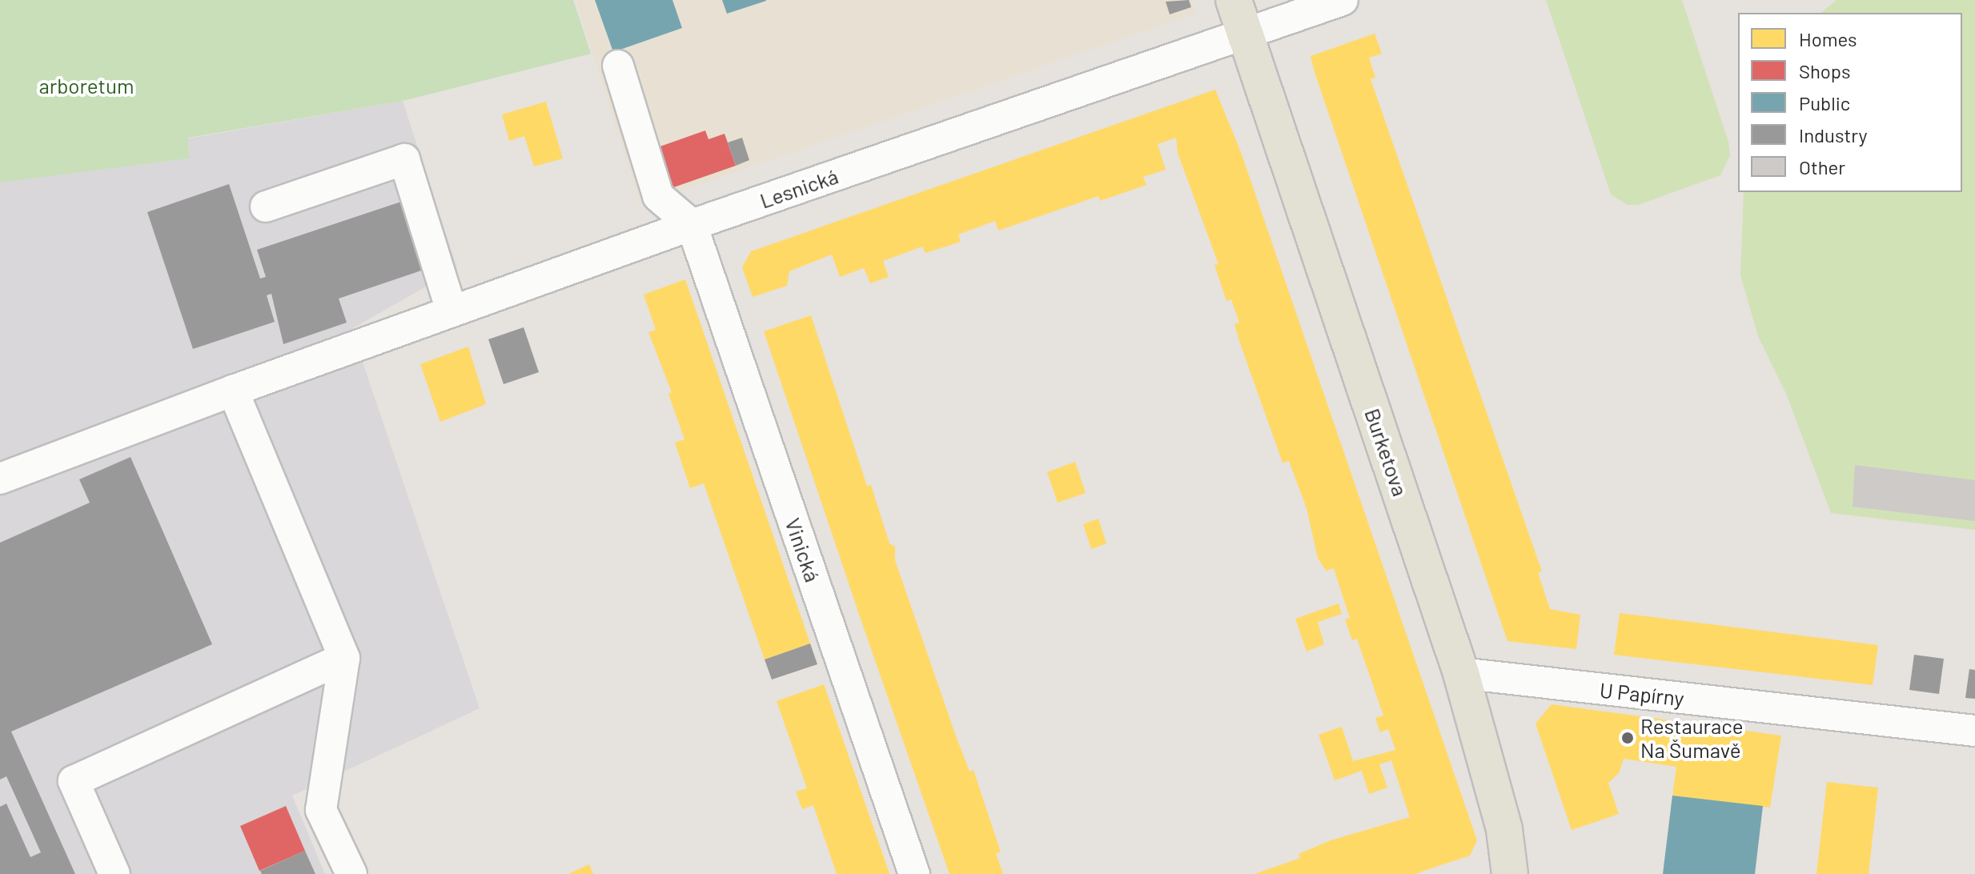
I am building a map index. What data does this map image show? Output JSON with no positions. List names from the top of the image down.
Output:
{
  "streets": {
    "main road": ["Burketova"],
    "street": ["Lesnická", "Vinická", "U Papírny"]
  },
  "crossings": [
    ["Lesnická", "Burketova"],
    ["Lesnická", "Vinická"],
    ["Burketova", "U Papírny"]
  ],
  "parks": ["arboretum"],
  "places": ["Restaurace Na Šumavě"],
  "legend": [
    "Homes",
    "Shops",
    "Public",
    "Industry",
    "Other"
  ]
}
